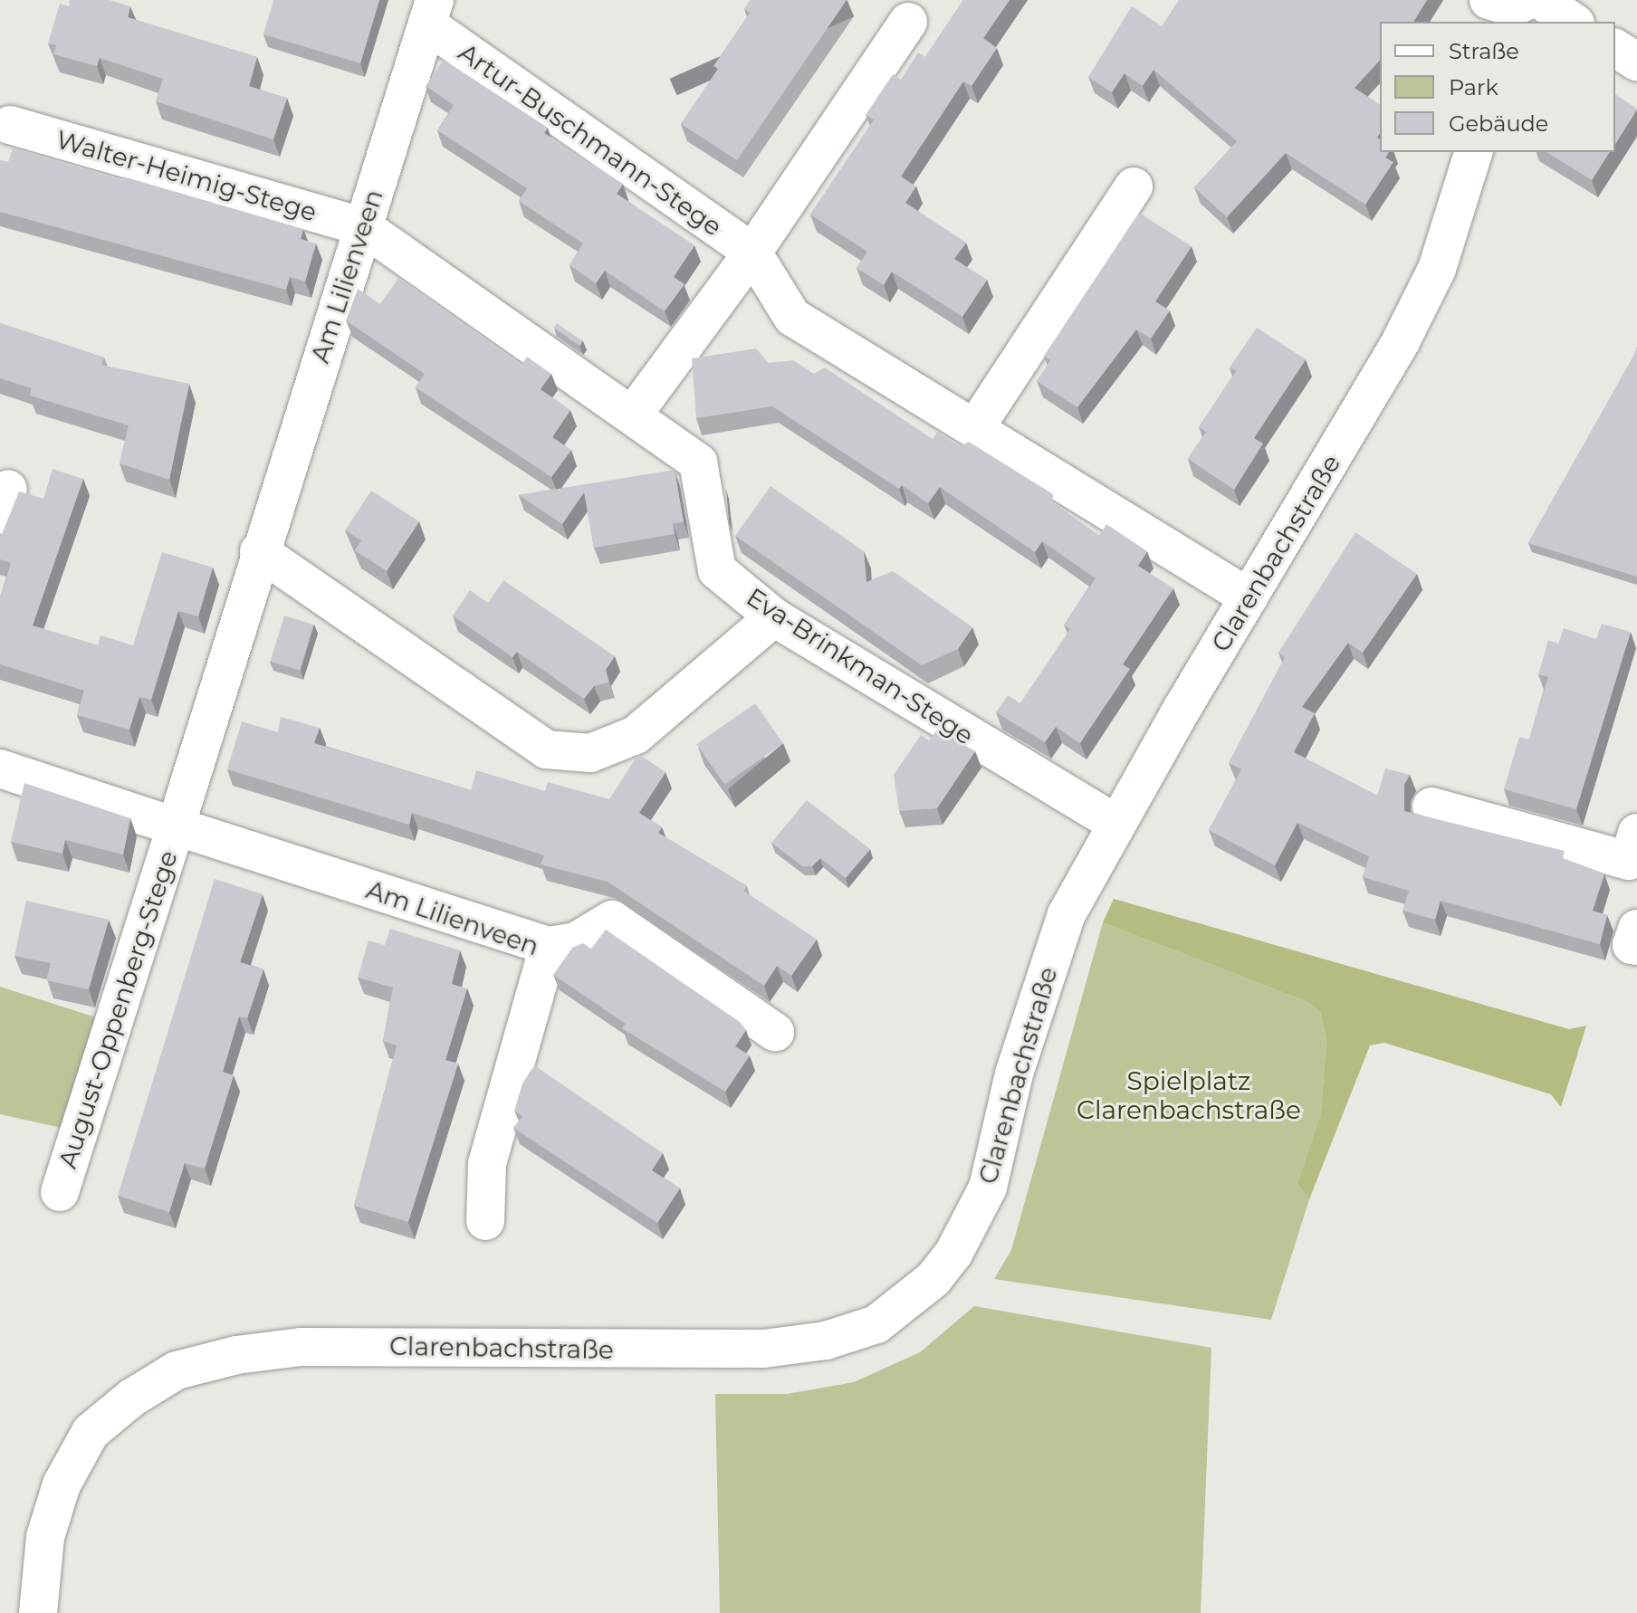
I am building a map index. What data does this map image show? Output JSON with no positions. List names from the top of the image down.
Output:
{
  "streets": {
    "street": [
      "Artur-Buschmann-Stege",
      "Walter-Heimig-Stege",
      "Am Lilienveen",
      "Clarenbachstraße",
      "Eva-Brinkman-Stege",
      "August-Oppenberg-Stege"
    ]
  },
  "crossings": [
    ["Artur-Buschmann-Stege", "Am Lilienveen"],
    ["Artur-Buschmann-Stege", "Clarenbachstraße"],
    ["Walter-Heimig-Stege", "Am Lilienveen"],
    ["Walter-Heimig-Stege", "Eva-Brinkman-Stege"],
    ["Am Lilienveen", "Eva-Brinkman-Stege"],
    ["Am Lilienveen", "August-Oppenberg-Stege"],
    ["Clarenbachstraße", "Eva-Brinkman-Stege"]
  ],
  "parks": ["Spielplatz Clarenbachstraße"],
  "legend": ["Straße", "Park", "Gebäude"]
}
